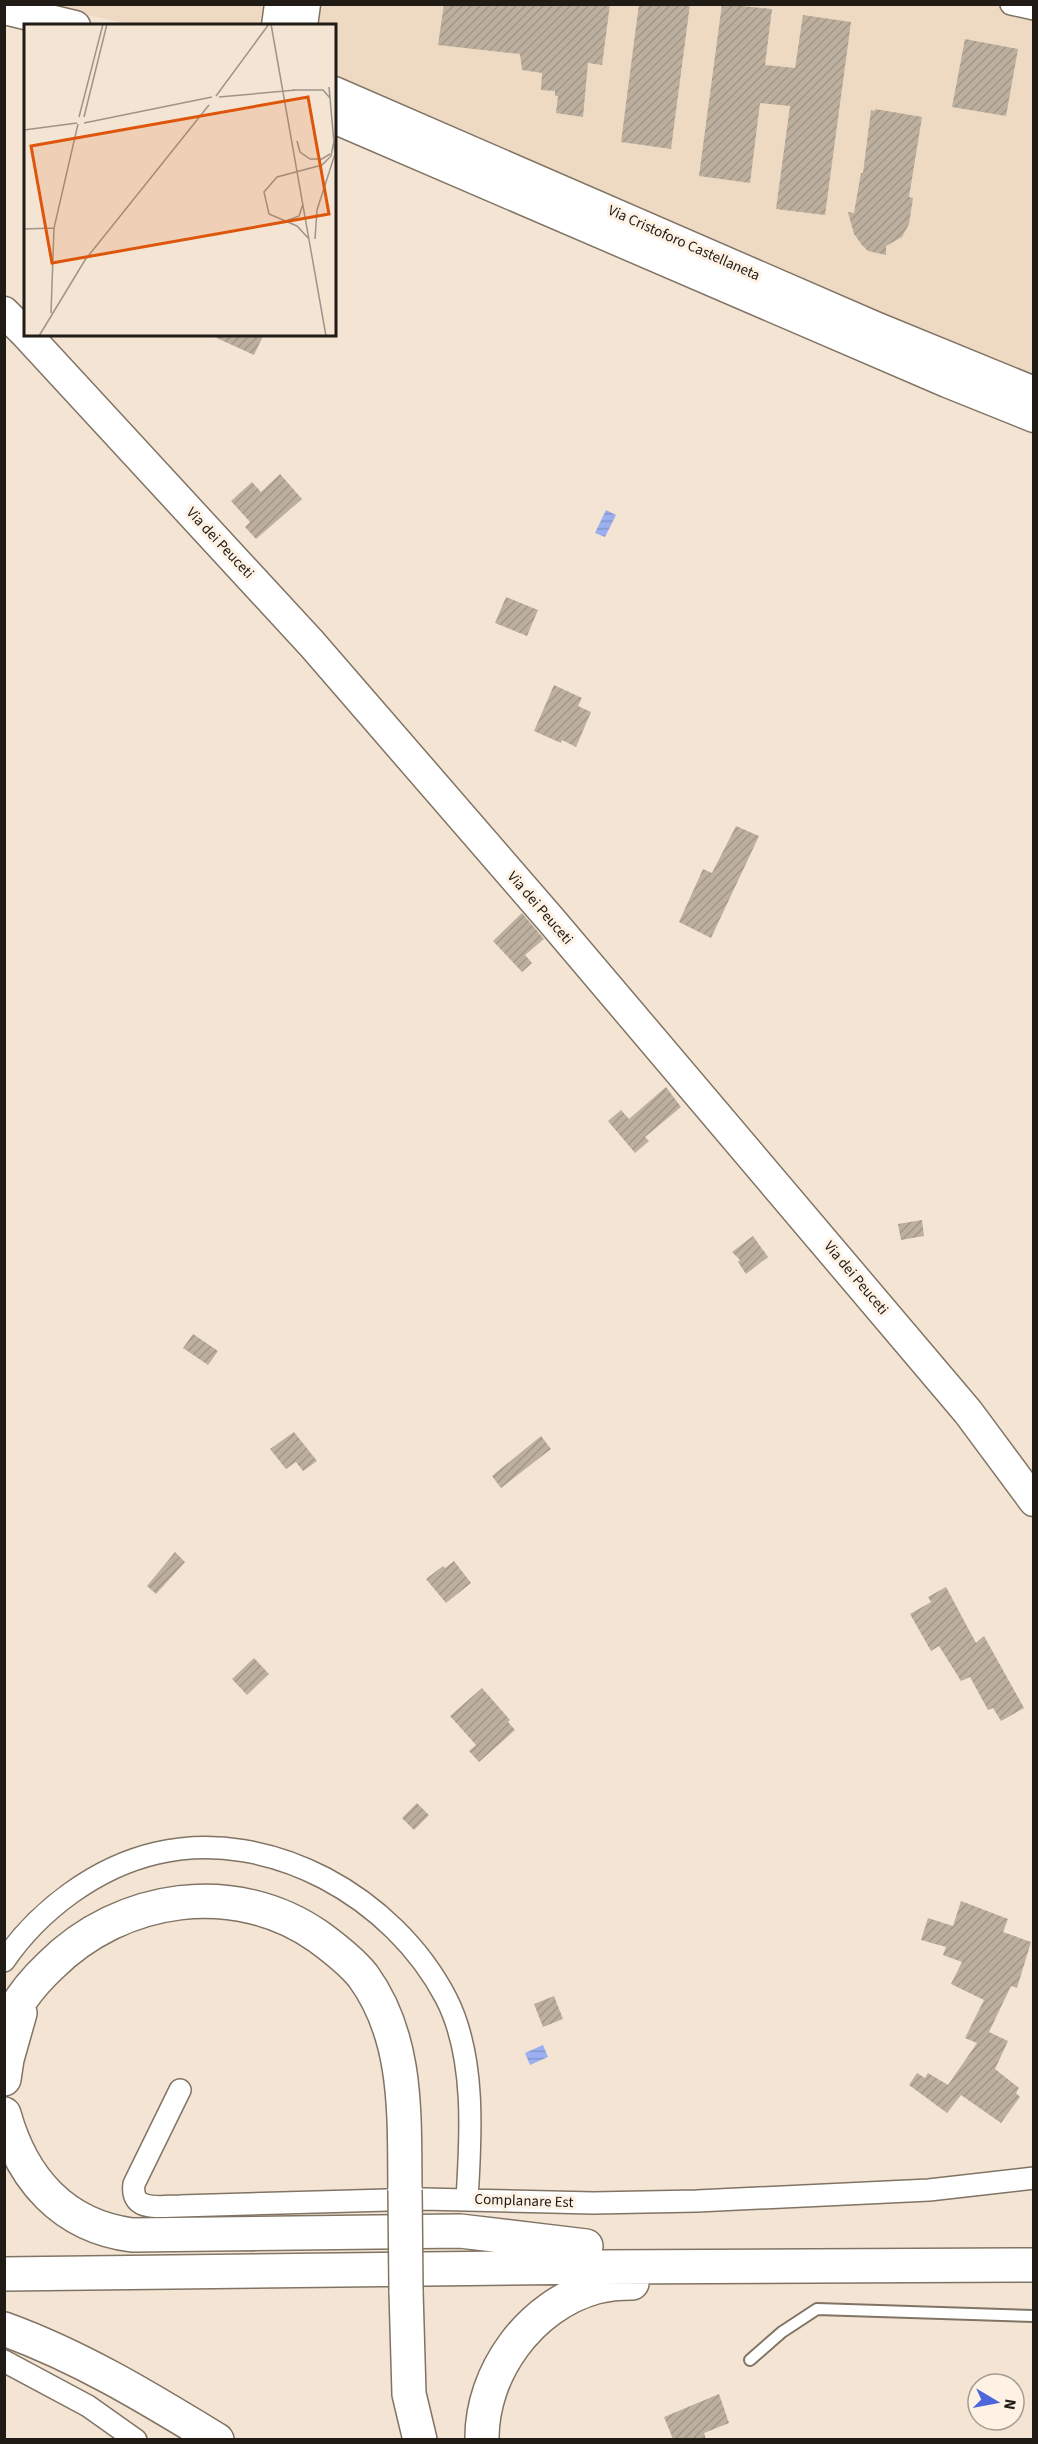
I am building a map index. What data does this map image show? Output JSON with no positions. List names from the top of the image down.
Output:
{
  "streets": {
    "street": ["Via Cristoforo Castellaneta", "Via dei Peuceti", "Complanare Est"]
  },
  "north": "right"
}
